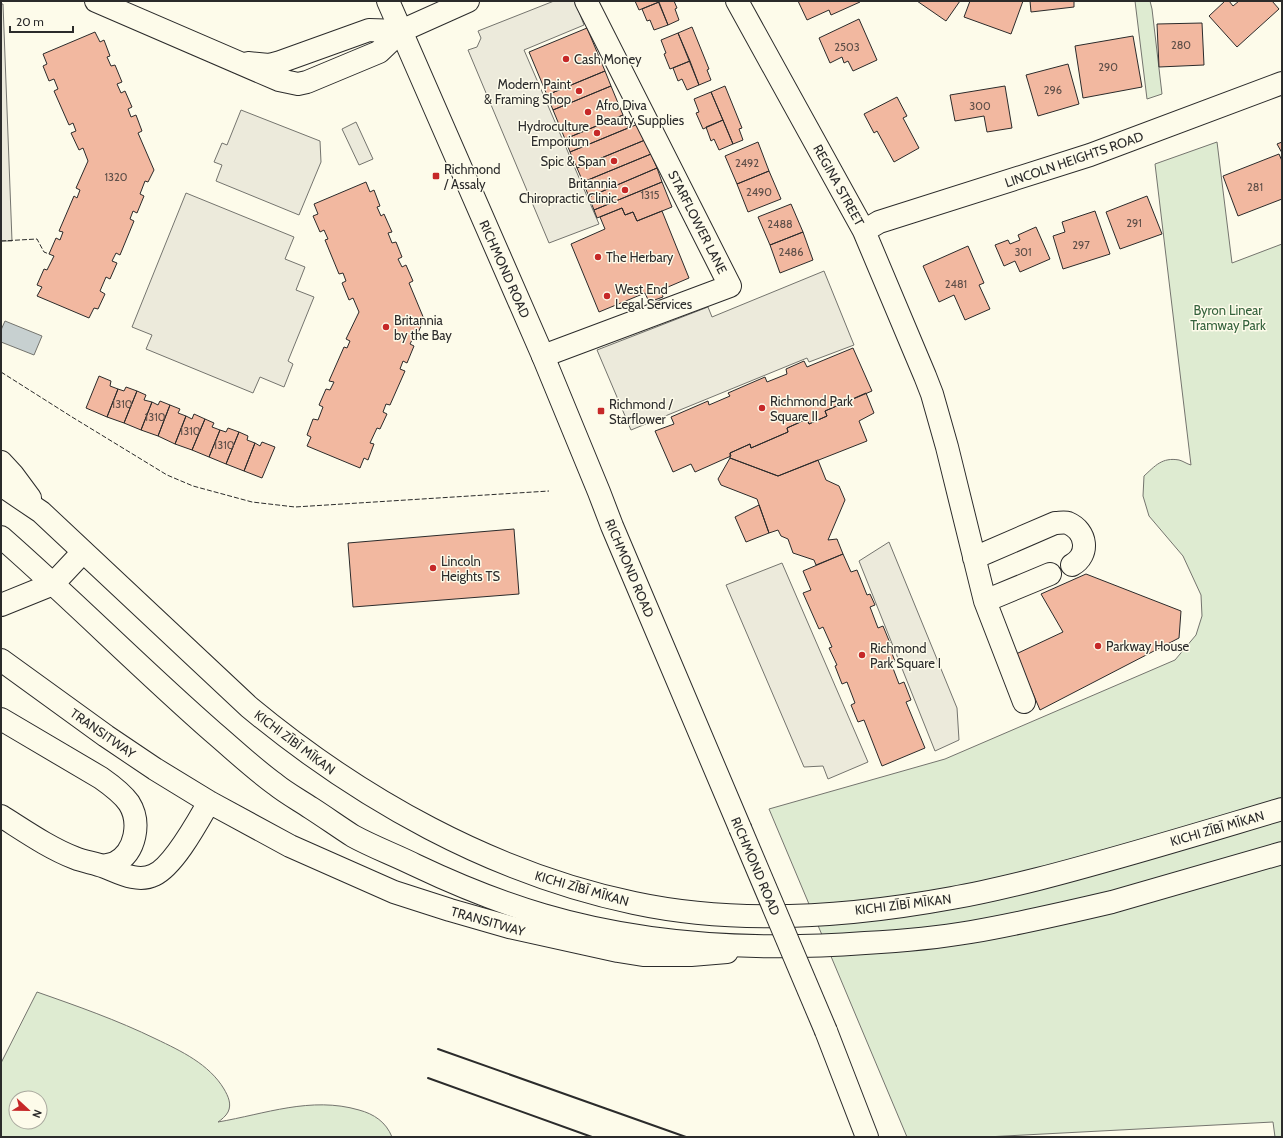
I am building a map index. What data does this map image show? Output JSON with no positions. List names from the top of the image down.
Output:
{
  "streets": {
    "main road": [
      "LINCOLN HEIGHTS ROAD",
      "REGINA STREET",
      "STARFLOWER LANE",
      "RICHMOND ROAD",
      "TRANSITWAY",
      "KICHI ZĪBĪ MĪKAN"
    ]
  },
  "crossings": [
    ["LINCOLN HEIGHTS ROAD", "REGINA STREET"],
    ["STARFLOWER LANE", "RICHMOND ROAD"]
  ],
  "parks": ["Byron Linear Tramway Park"],
  "places": {
    "other": [
      "Cash Money",
      "Modern Paint & Framing Shop",
      "Afro Diva Beauty Supplies",
      "Hydroculture Emporium",
      "Spic & Span",
      "Britannia Chiropractic Clinic",
      "The Herbary",
      "West End Legal Services",
      "Britannia by the Bay",
      "Richmond Park Square II",
      "Lincoln Heights TS",
      "Parkway House",
      "Richmond Park Square I"
    ],
    "transit": ["Richmond / Assaly", "Richmond / Starflower"]
  },
  "house_numbers": [
    "280",
    "2503",
    "290",
    "296",
    "300",
    "2492",
    "1320",
    "281",
    "2490",
    "1315",
    "291",
    "2488",
    "297",
    "2486",
    "301",
    "2481",
    "1310",
    "1310",
    "1310",
    "1310"
  ],
  "scale_bar": "20 m",
  "north": "right"
}
